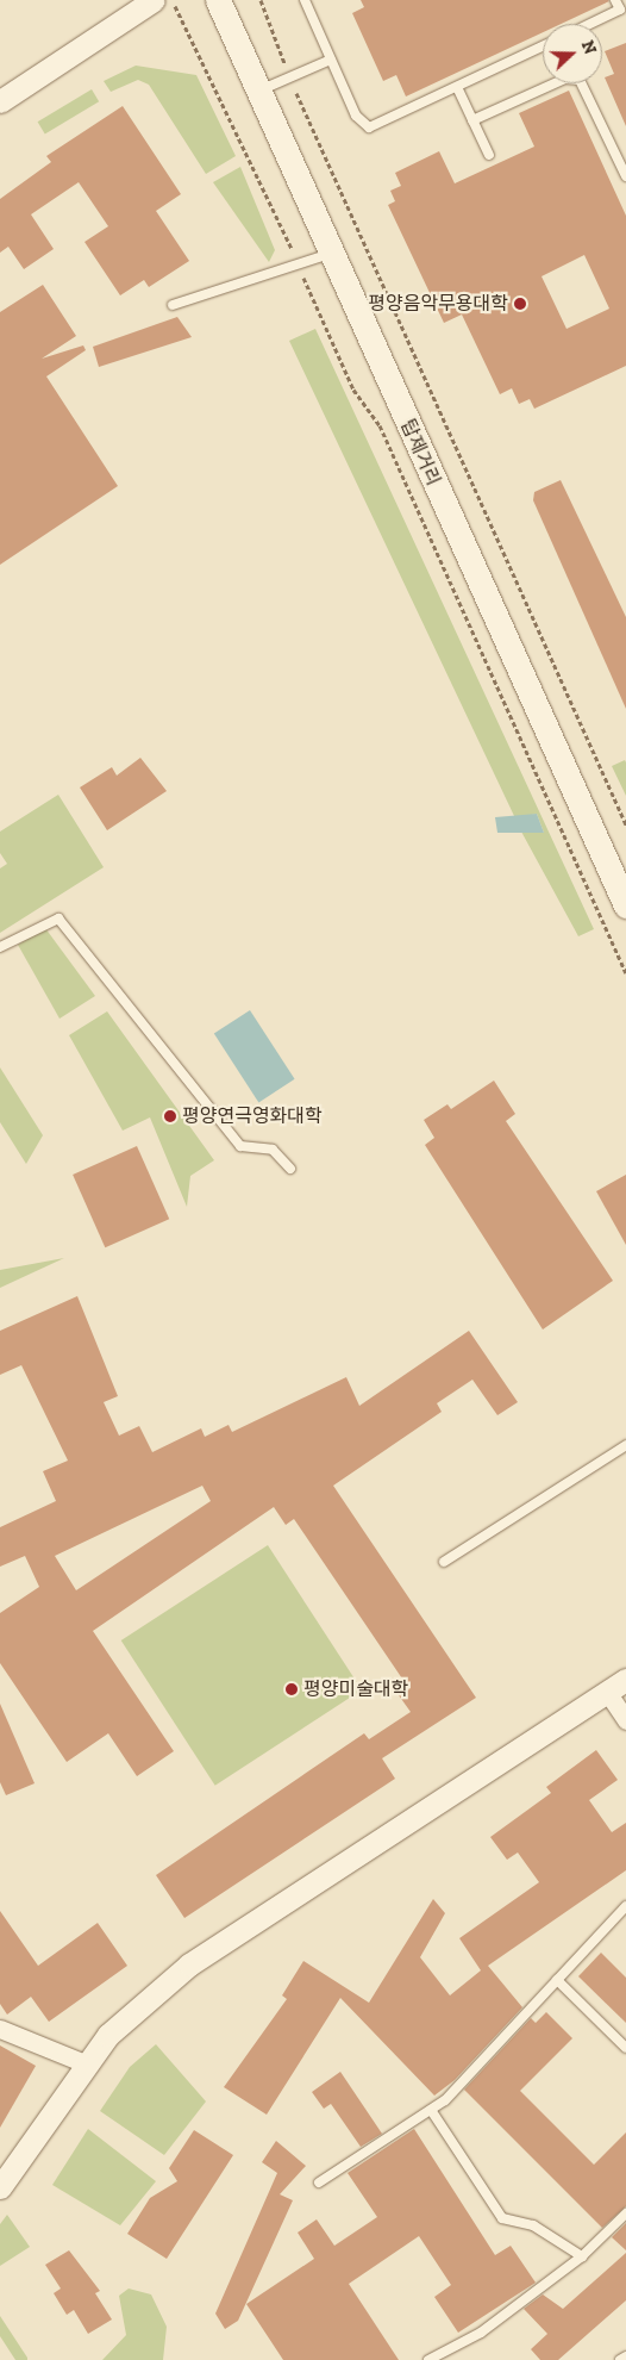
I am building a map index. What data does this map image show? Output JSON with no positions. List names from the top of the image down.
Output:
{
  "streets": {
    "main road": ["탑제거리"]
  },
  "places": ["평양음악무용대학", "평양연극영화대학", "평양미술대학"],
  "north": "right"
}
